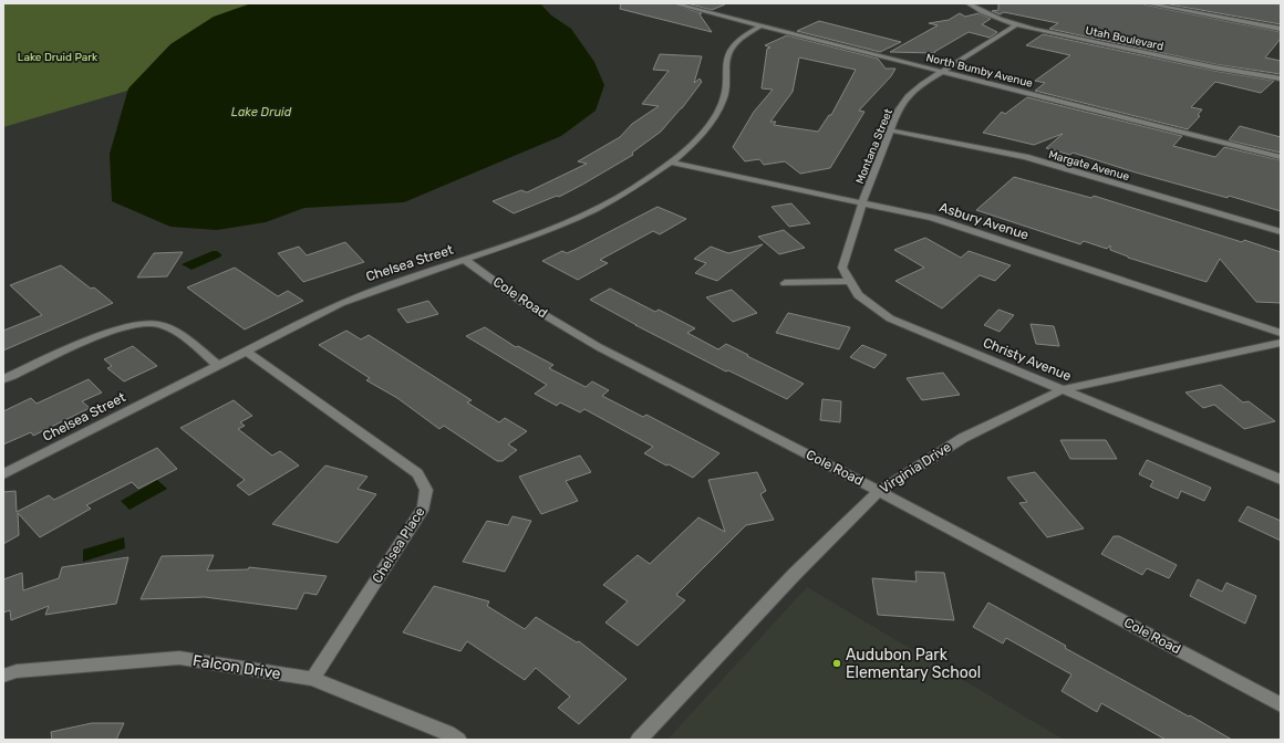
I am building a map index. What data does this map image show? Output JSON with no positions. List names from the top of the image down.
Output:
{
  "streets": {
    "street": [
      "Utah Boulevard",
      "North Bumby Avenue",
      "Montana Street",
      "Margate Avenue",
      "Asbury Avenue",
      "Chelsea Street",
      "Cole Road",
      "Christy Avenue",
      "Virginia Drive",
      "Chelsea Place",
      "Falcon Drive"
    ]
  },
  "crossings": [
    ["Utah Boulevard", "Montana Street"],
    ["North Bumby Avenue", "Montana Street"],
    ["North Bumby Avenue", "Chelsea Street"],
    ["Montana Street", "Margate Avenue"],
    ["Montana Street", "Asbury Avenue"],
    ["Montana Street", "Christy Avenue"],
    ["Asbury Avenue", "Chelsea Street"],
    ["Asbury Avenue", "Christy Avenue"],
    ["Chelsea Street", "Cole Road"],
    ["Chelsea Street", "Chelsea Place"],
    ["Cole Road", "Virginia Drive"],
    ["Christy Avenue", "Virginia Drive"],
    ["Chelsea Place", "Falcon Drive"]
  ],
  "water": ["Lake Druid"],
  "parks": ["Lake Druid Park"],
  "places": ["Audubon Park Elementary School"]
}
